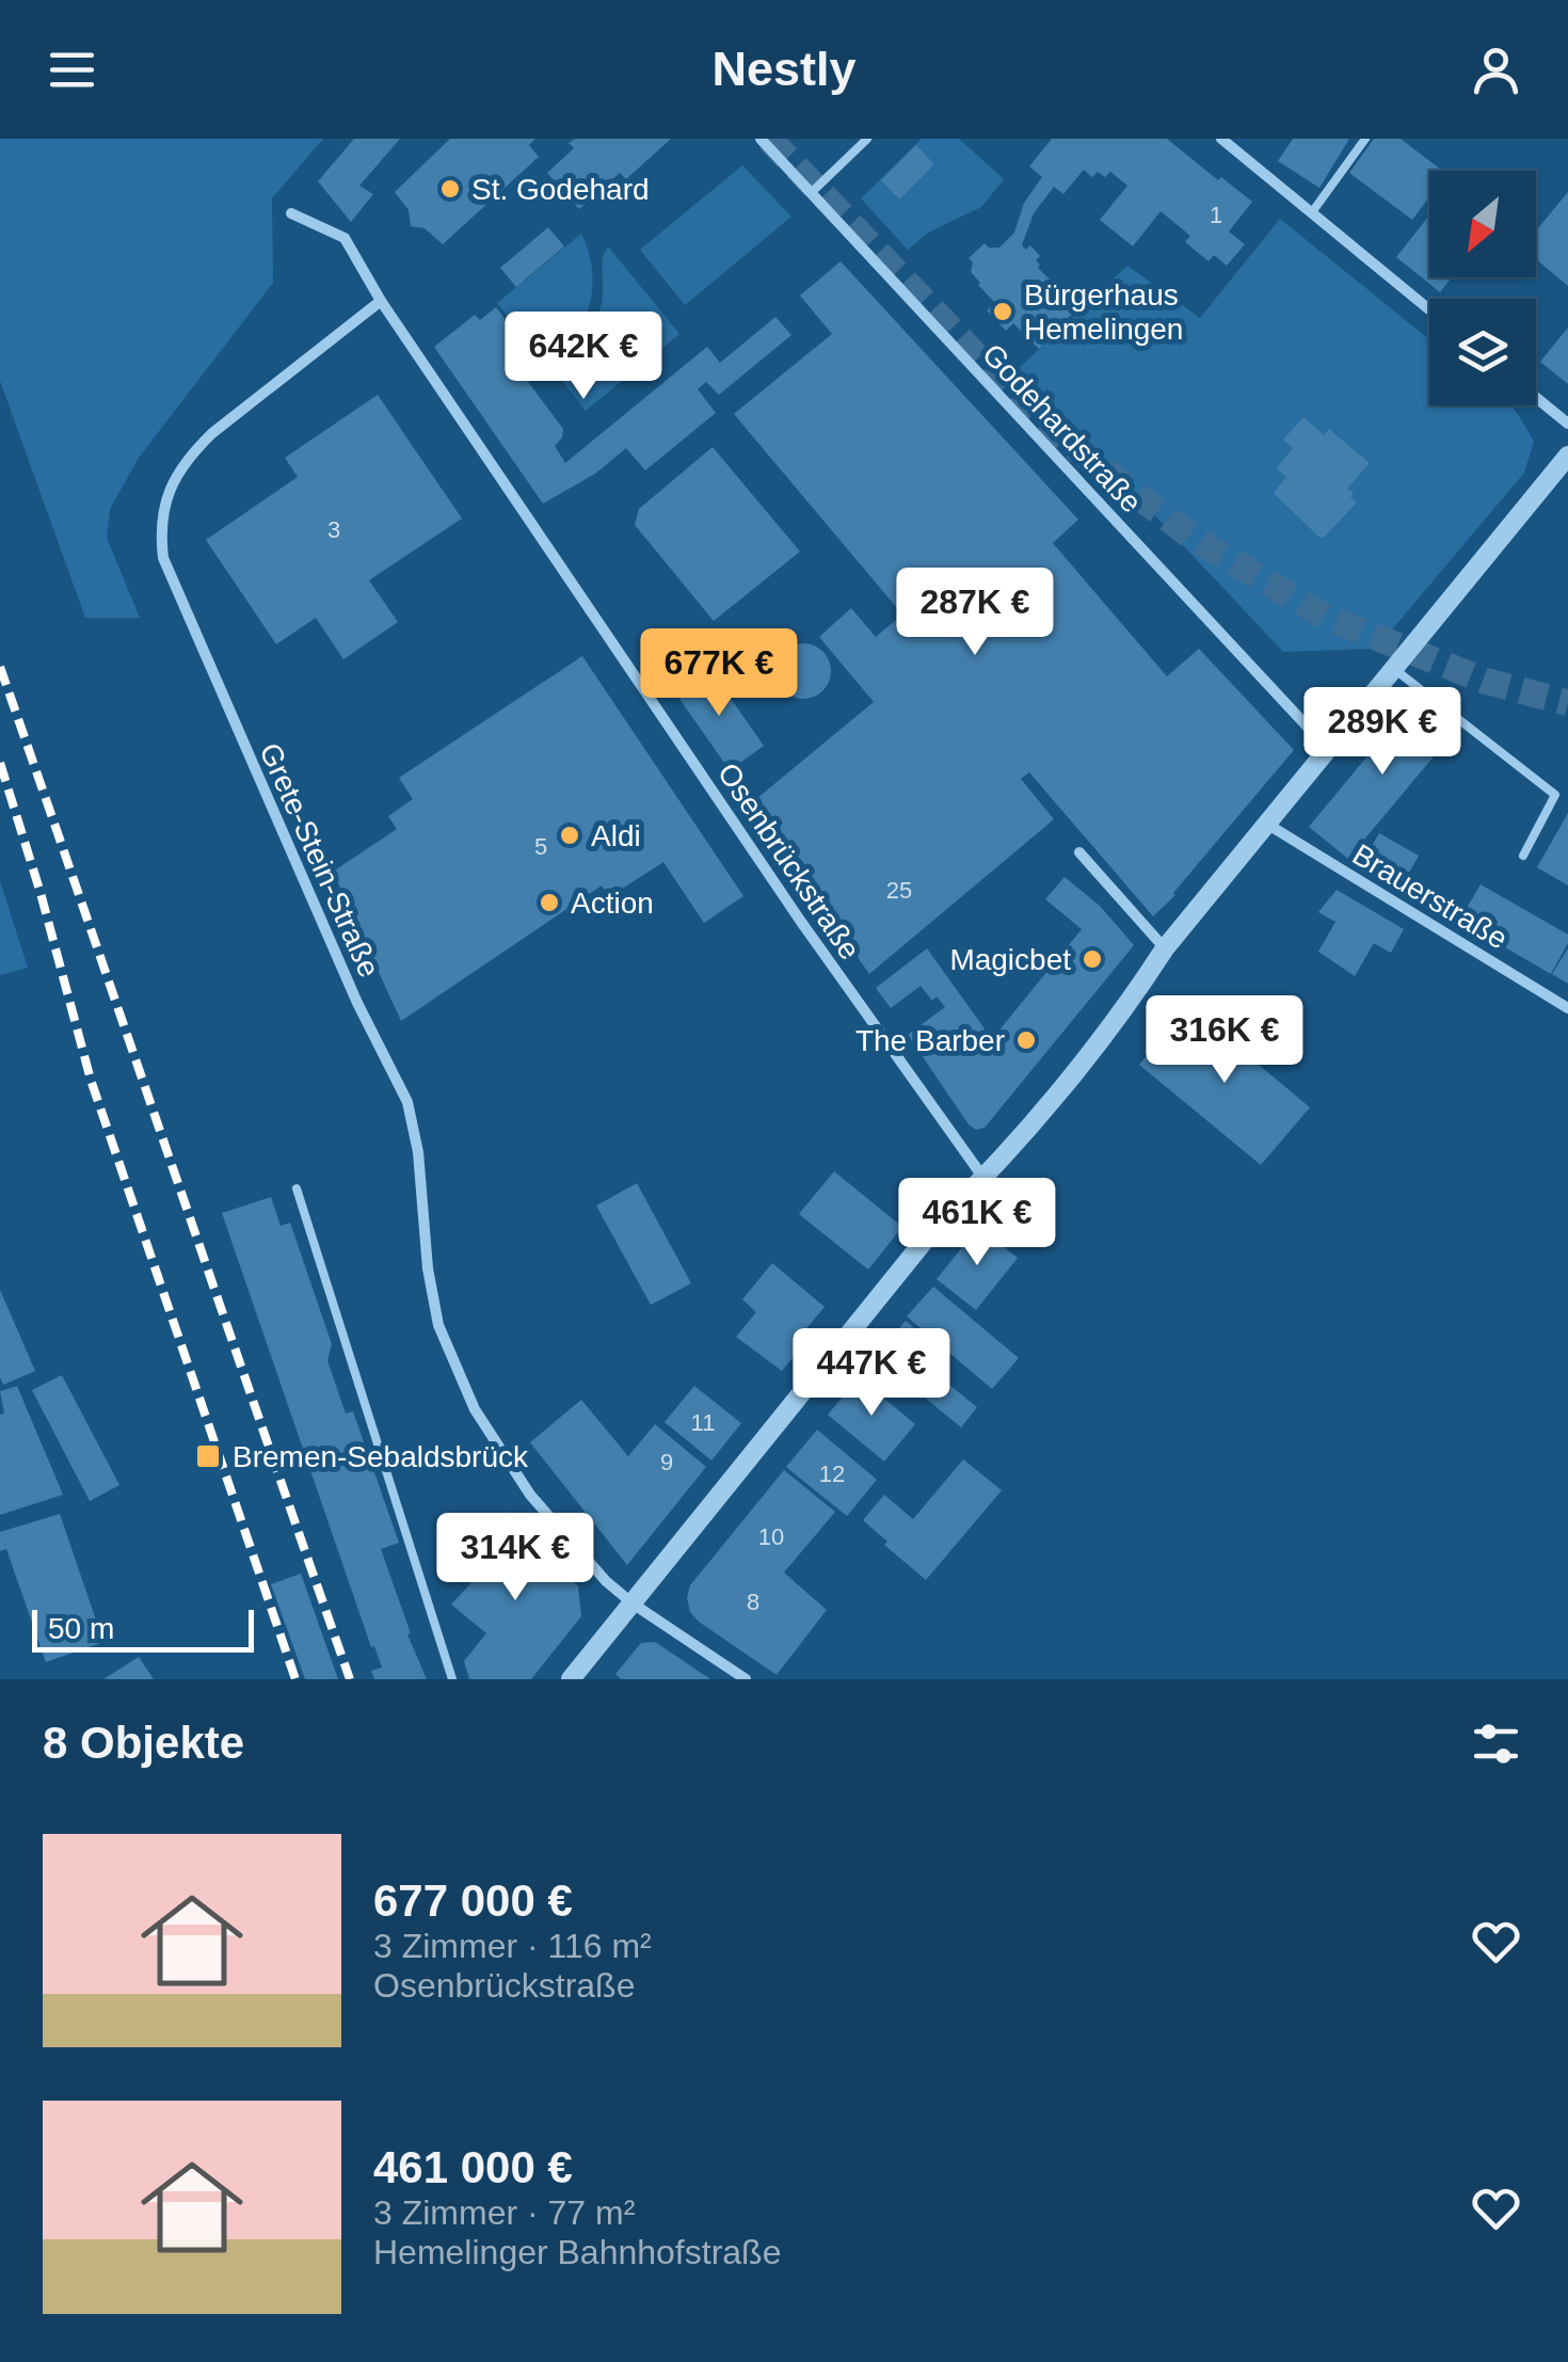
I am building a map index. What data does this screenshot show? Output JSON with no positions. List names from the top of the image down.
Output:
{
  "streets": {
    "street": [
      "Godehardstraße",
      "Grete-Stein-Straße",
      "Osenbrückstraße",
      "Brauerstraße"
    ]
  },
  "crossings": [
    ["Grete-Stein-Straße", "Osenbrückstraße"]
  ],
  "places": {
    "other": [
      "St. Godehard",
      "Bürgerhaus Hemelingen",
      "Aldi",
      "Action",
      "Magicbet",
      "The Barber"
    ],
    "transit": ["Bremen-Sebaldsbrück"]
  },
  "house_numbers": [
    "1",
    "3",
    "5",
    "25",
    "11",
    "9",
    "12",
    "10",
    "8"
  ],
  "scale_bar": "50 m",
  "north": "bottom left",
  "page": {
    "header": "Nestly",
    "price": [
      "642K €",
      "287K €",
      "677K €",
      "289K €",
      "316K €",
      "461K €",
      "447K €",
      "314K €"
    ],
    "scale": "50 m",
    "heading": "8 Objekte",
    "list": [
      {
        "name": "677 000 €",
        "note": "3 Zimmer · 116 m² · Osenbrückstraße"
      },
      {
        "name": "461 000 €",
        "note": "3 Zimmer · 77 m² · Hemelinger Bahnhofstraße"
      }
    ]
  }
}
